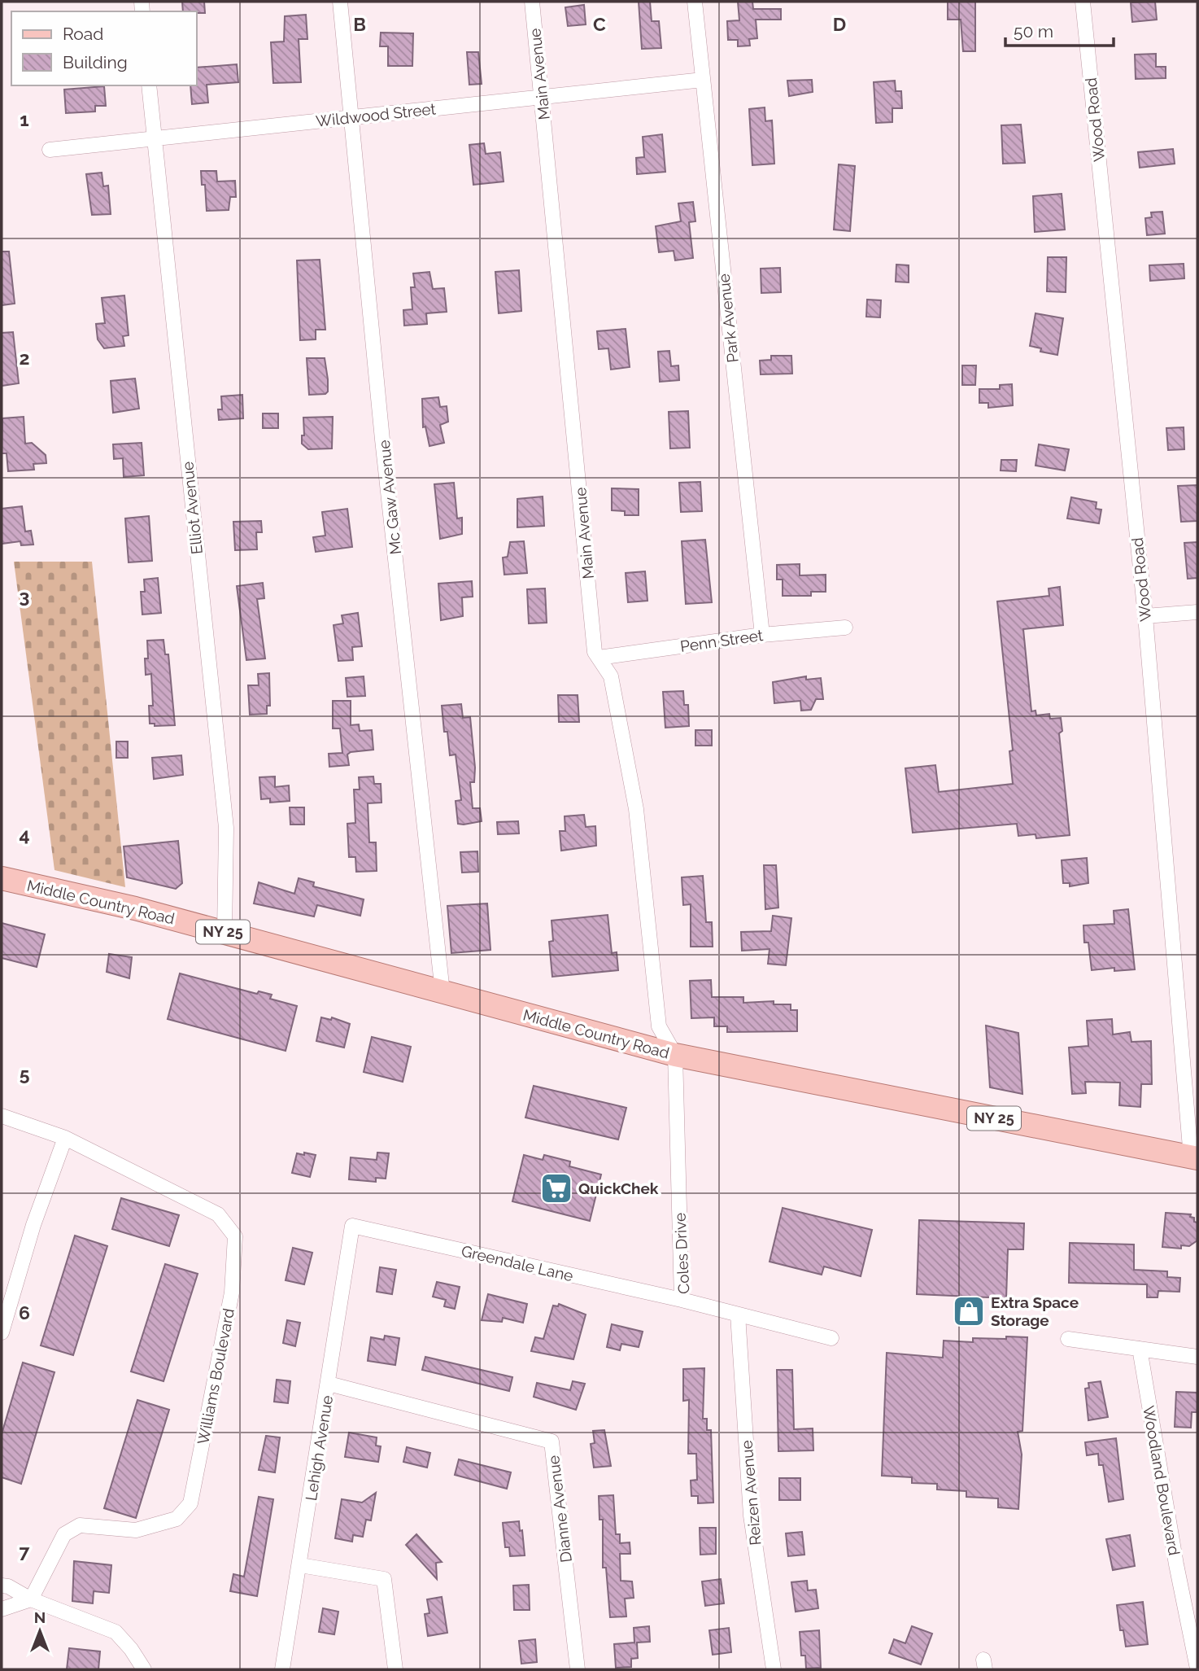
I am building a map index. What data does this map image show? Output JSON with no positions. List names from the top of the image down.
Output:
{
  "streets": {
    "main road": ["Middle Country Road", "NY 25"],
    "street": [
      "Main Avenue",
      "Wildwood Street",
      "Wood Road",
      "Park Avenue",
      "Mc Gaw Avenue",
      "Elliot Avenue",
      "Penn Street",
      "Coles Drive",
      "Greendale Lane",
      "Williams Boulevard",
      "Lehigh Avenue",
      "Woodland Boulevard",
      "Reizen Avenue",
      "Dianne Avenue"
    ]
  },
  "crossings": [
    ["Main Avenue", "Wildwood Street"],
    ["Main Avenue", "Penn Street"],
    ["Main Avenue", "Middle Country Road"],
    ["Main Avenue", "Coles Drive"],
    ["Wildwood Street", "Park Avenue"],
    ["Wildwood Street", "Mc Gaw Avenue"],
    ["Wildwood Street", "Elliot Avenue"],
    ["Wood Road", "Middle Country Road"],
    ["Park Avenue", "Penn Street"],
    ["Mc Gaw Avenue", "Middle Country Road"],
    ["Elliot Avenue", "Middle Country Road"],
    ["Middle Country Road", "Coles Drive"],
    ["Coles Drive", "Greendale Lane"],
    ["Coles Drive", "Reizen Avenue"],
    ["Greendale Lane", "Lehigh Avenue"],
    ["Lehigh Avenue", "Dianne Avenue"]
  ],
  "places": {
    "supermarket": ["QuickChek"],
    "shop": ["Extra Space Storage"]
  },
  "legend": ["Road", "Building"],
  "scale_bar": "50 m",
  "north": "top",
  "grid": {
    "columns": ["B", "C", "D"],
    "rows": [
      "1",
      "2",
      "3",
      "4",
      "5",
      "6",
      "7"
    ]
  }
}
